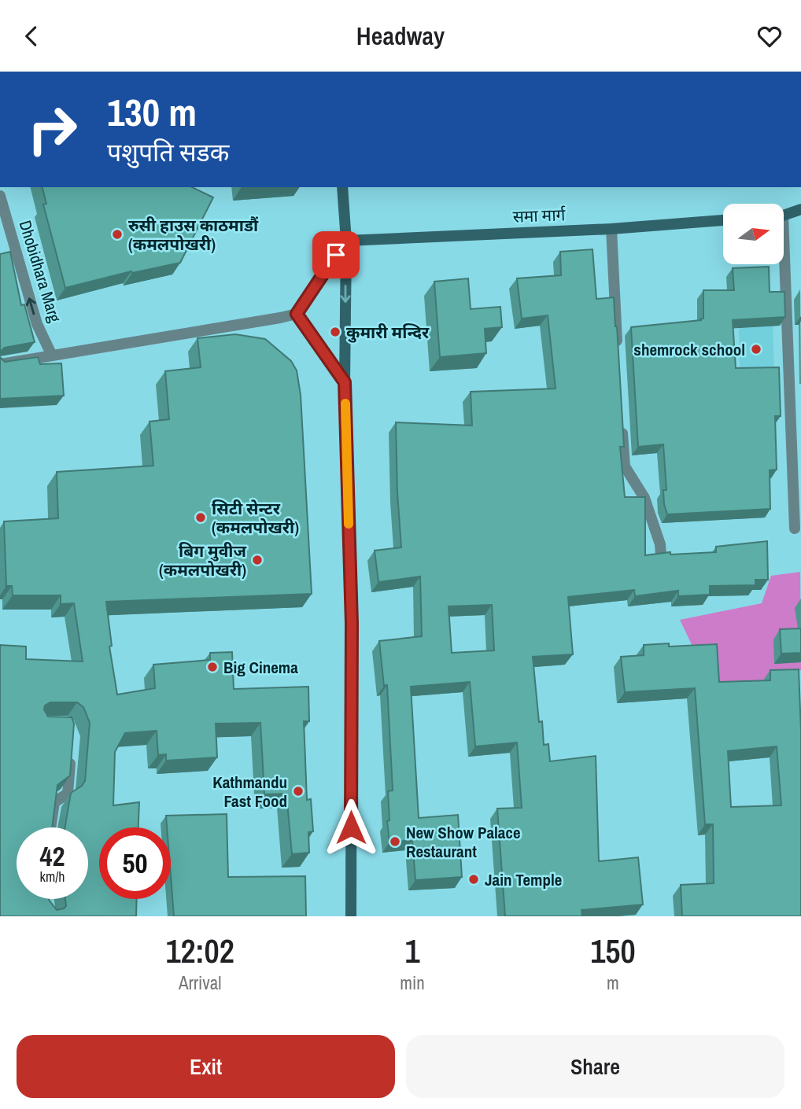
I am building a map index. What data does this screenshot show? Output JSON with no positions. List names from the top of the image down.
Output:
{
  "streets": {
    "main road": ["समा मार्ग"],
    "street": ["Dhobidhara Marg"]
  },
  "one_way": ["Dhobidhara Marg"],
  "places": [
    "रुसी हाउस काठमाडौं (कमलपोखरी)",
    "कुमारी मन्दिर",
    "shemrock school",
    "सिटी सेन्टर (कमलपोखरी)",
    "बिग मुवीज (कमलपोखरी)",
    "Big Cinema",
    "Kathmandu Fast Food",
    "New Show Palace Restaurant",
    "Jain Temple"
  ],
  "north": "right",
  "page": {
    "header": "Headway",
    "turn": ["130 m", "पशुपति सडक"],
    "speed": "42 km/h",
    "limit": "50",
    "eta": [
      "12:02",
      "Arrival",
      "1",
      "min",
      "150",
      "m"
    ],
    "buttons": ["Exit", "Share"]
  }
}
